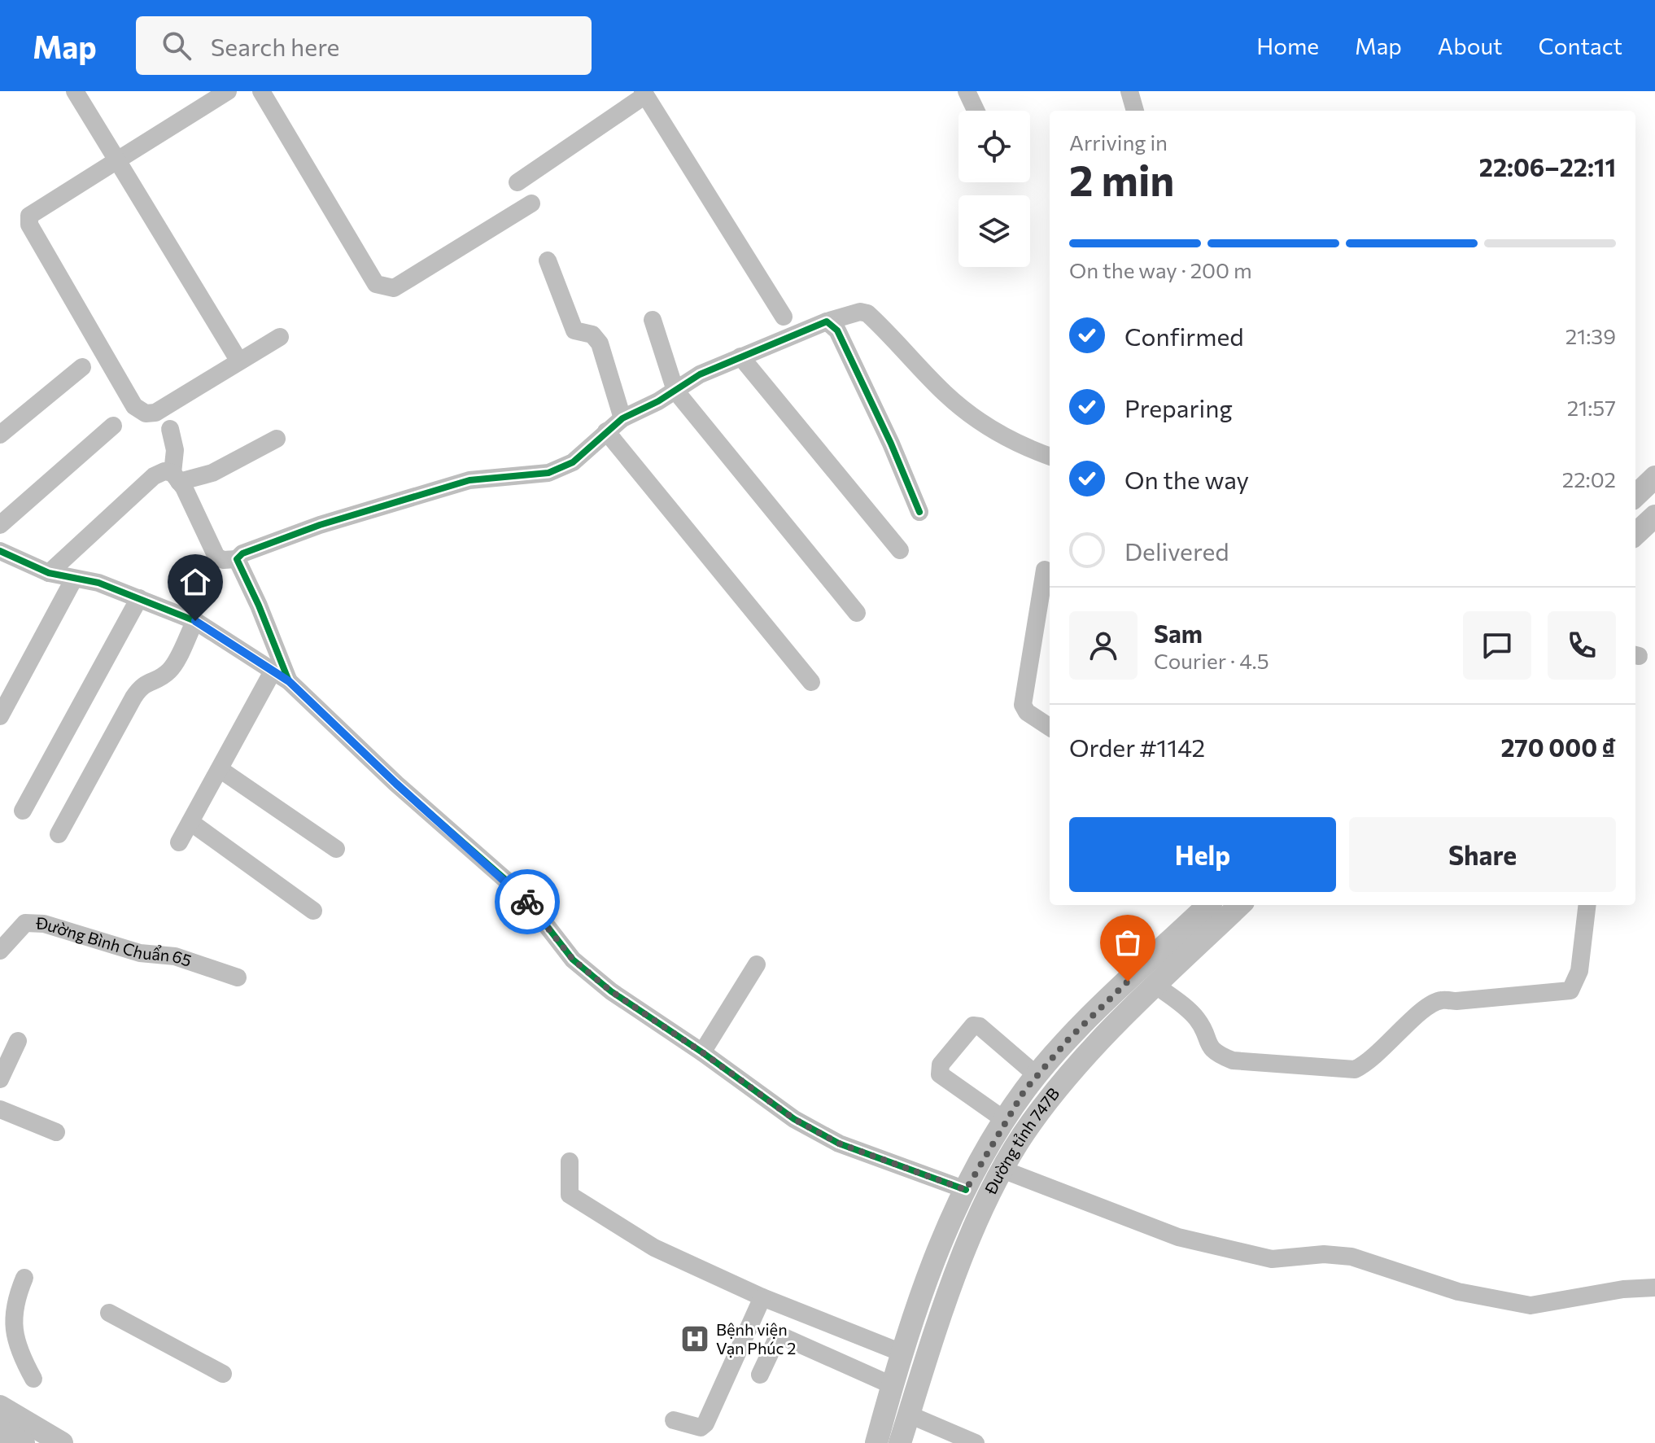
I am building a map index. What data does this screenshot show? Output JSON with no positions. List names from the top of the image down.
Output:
{
  "streets": {
    "main road": ["Đường tỉnh 747B"],
    "street": ["Đường Bình Chuẩn 65"]
  },
  "places": {
    "hospital": ["Bệnh viện Vạn Phúc 2"]
  },
  "page": {
    "header": "Map",
    "search": "Search here",
    "nav": [
      "Home",
      "Map",
      "About",
      "Contact"
    ],
    "heading": ["2 min", "Arriving in", "22:06–22:11"],
    "panel": [
      "Sam",
      "Courier · 4.5",
      "Order #1142",
      "270 000 ₫"
    ],
    "bar": "On the way · 200 m",
    "list": [
      ["Confirmed", "21:39"],
      ["Preparing", "21:57"],
      ["On the way", "22:02"],
      "Delivered"
    ],
    "buttons": ["Help", "Share"]
  }
}
